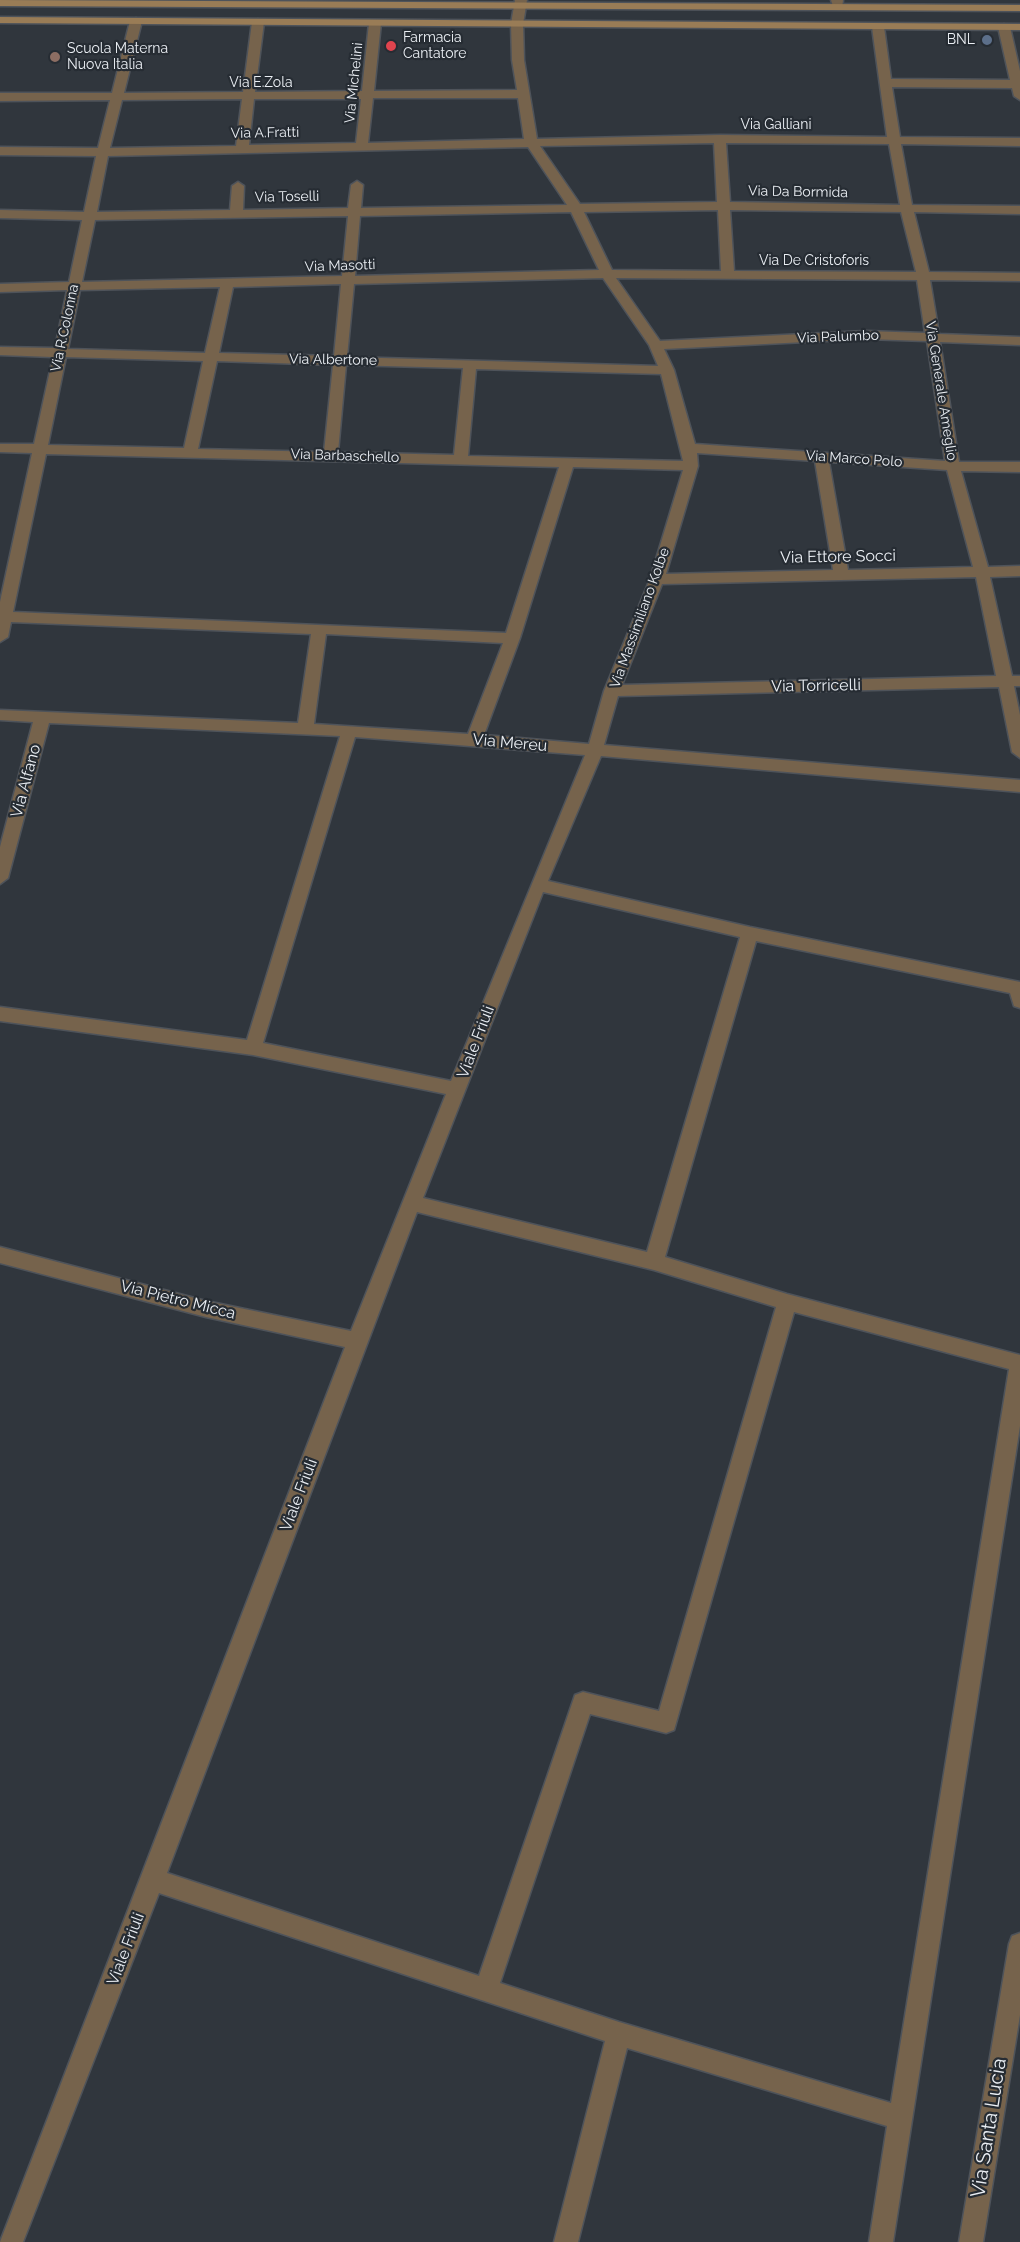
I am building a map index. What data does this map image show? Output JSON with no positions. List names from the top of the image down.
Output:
{
  "streets": {
    "street": [
      "Via E.Zola",
      "Via Michelini",
      "Via Galliani",
      "Via A.Fratti",
      "Via Da Bormida",
      "Via Toselli",
      "Via De Cristoforis",
      "Via Masotti",
      "Via R.Colonna",
      "Via Palumbo",
      "Via Albertone",
      "Via Generale Ameglio",
      "Via Barbaschello",
      "Via Marco Polo",
      "Via Ettore Socci",
      "Via Massimiliano Kolbe",
      "Via Torricelli",
      "Via Mereu",
      "Via Alfano",
      "Viale Friuli",
      "Via Pietro Micca",
      "Via Santa Lucia"
    ]
  },
  "crossings": [
    ["Via E.Zola", "Via Michelini"],
    ["Via E.Zola", "Via R.Colonna"],
    ["Via E.Zola", "Via Massimiliano Kolbe"],
    ["Via Michelini", "Via A.Fratti"],
    ["Via Galliani", "Via A.Fratti"],
    ["Via Galliani", "Via Generale Ameglio"],
    ["Via Galliani", "Via Massimiliano Kolbe"],
    ["Via A.Fratti", "Via R.Colonna"],
    ["Via A.Fratti", "Via Massimiliano Kolbe"],
    ["Via Da Bormida", "Via Toselli"],
    ["Via Da Bormida", "Via Generale Ameglio"],
    ["Via Da Bormida", "Via Massimiliano Kolbe"],
    ["Via Toselli", "Via R.Colonna"],
    ["Via Toselli", "Via Massimiliano Kolbe"],
    ["Via De Cristoforis", "Via Masotti"],
    ["Via De Cristoforis", "Via Generale Ameglio"],
    ["Via De Cristoforis", "Via Massimiliano Kolbe"],
    ["Via Masotti", "Via R.Colonna"],
    ["Via Masotti", "Via Massimiliano Kolbe"],
    ["Via R.Colonna", "Via Albertone"],
    ["Via R.Colonna", "Via Barbaschello"],
    ["Via Palumbo", "Via Generale Ameglio"],
    ["Via Palumbo", "Via Massimiliano Kolbe"],
    ["Via Albertone", "Via Massimiliano Kolbe"],
    ["Via Generale Ameglio", "Via Marco Polo"],
    ["Via Generale Ameglio", "Via Ettore Socci"],
    ["Via Generale Ameglio", "Via Torricelli"],
    ["Via Barbaschello", "Via Massimiliano Kolbe"],
    ["Via Marco Polo", "Via Massimiliano Kolbe"],
    ["Via Ettore Socci", "Via Massimiliano Kolbe"],
    ["Via Massimiliano Kolbe", "Via Torricelli"],
    ["Via Massimiliano Kolbe", "Via Mereu"],
    ["Via Massimiliano Kolbe", "Viale Friuli"],
    ["Via Mereu", "Via Alfano"],
    ["Via Mereu", "Viale Friuli"],
    ["Viale Friuli", "Via Pietro Micca"]
  ],
  "places": ["BNL", "Farmacia Cantatore", "Scuola Materna Nuova Italia"]
}
